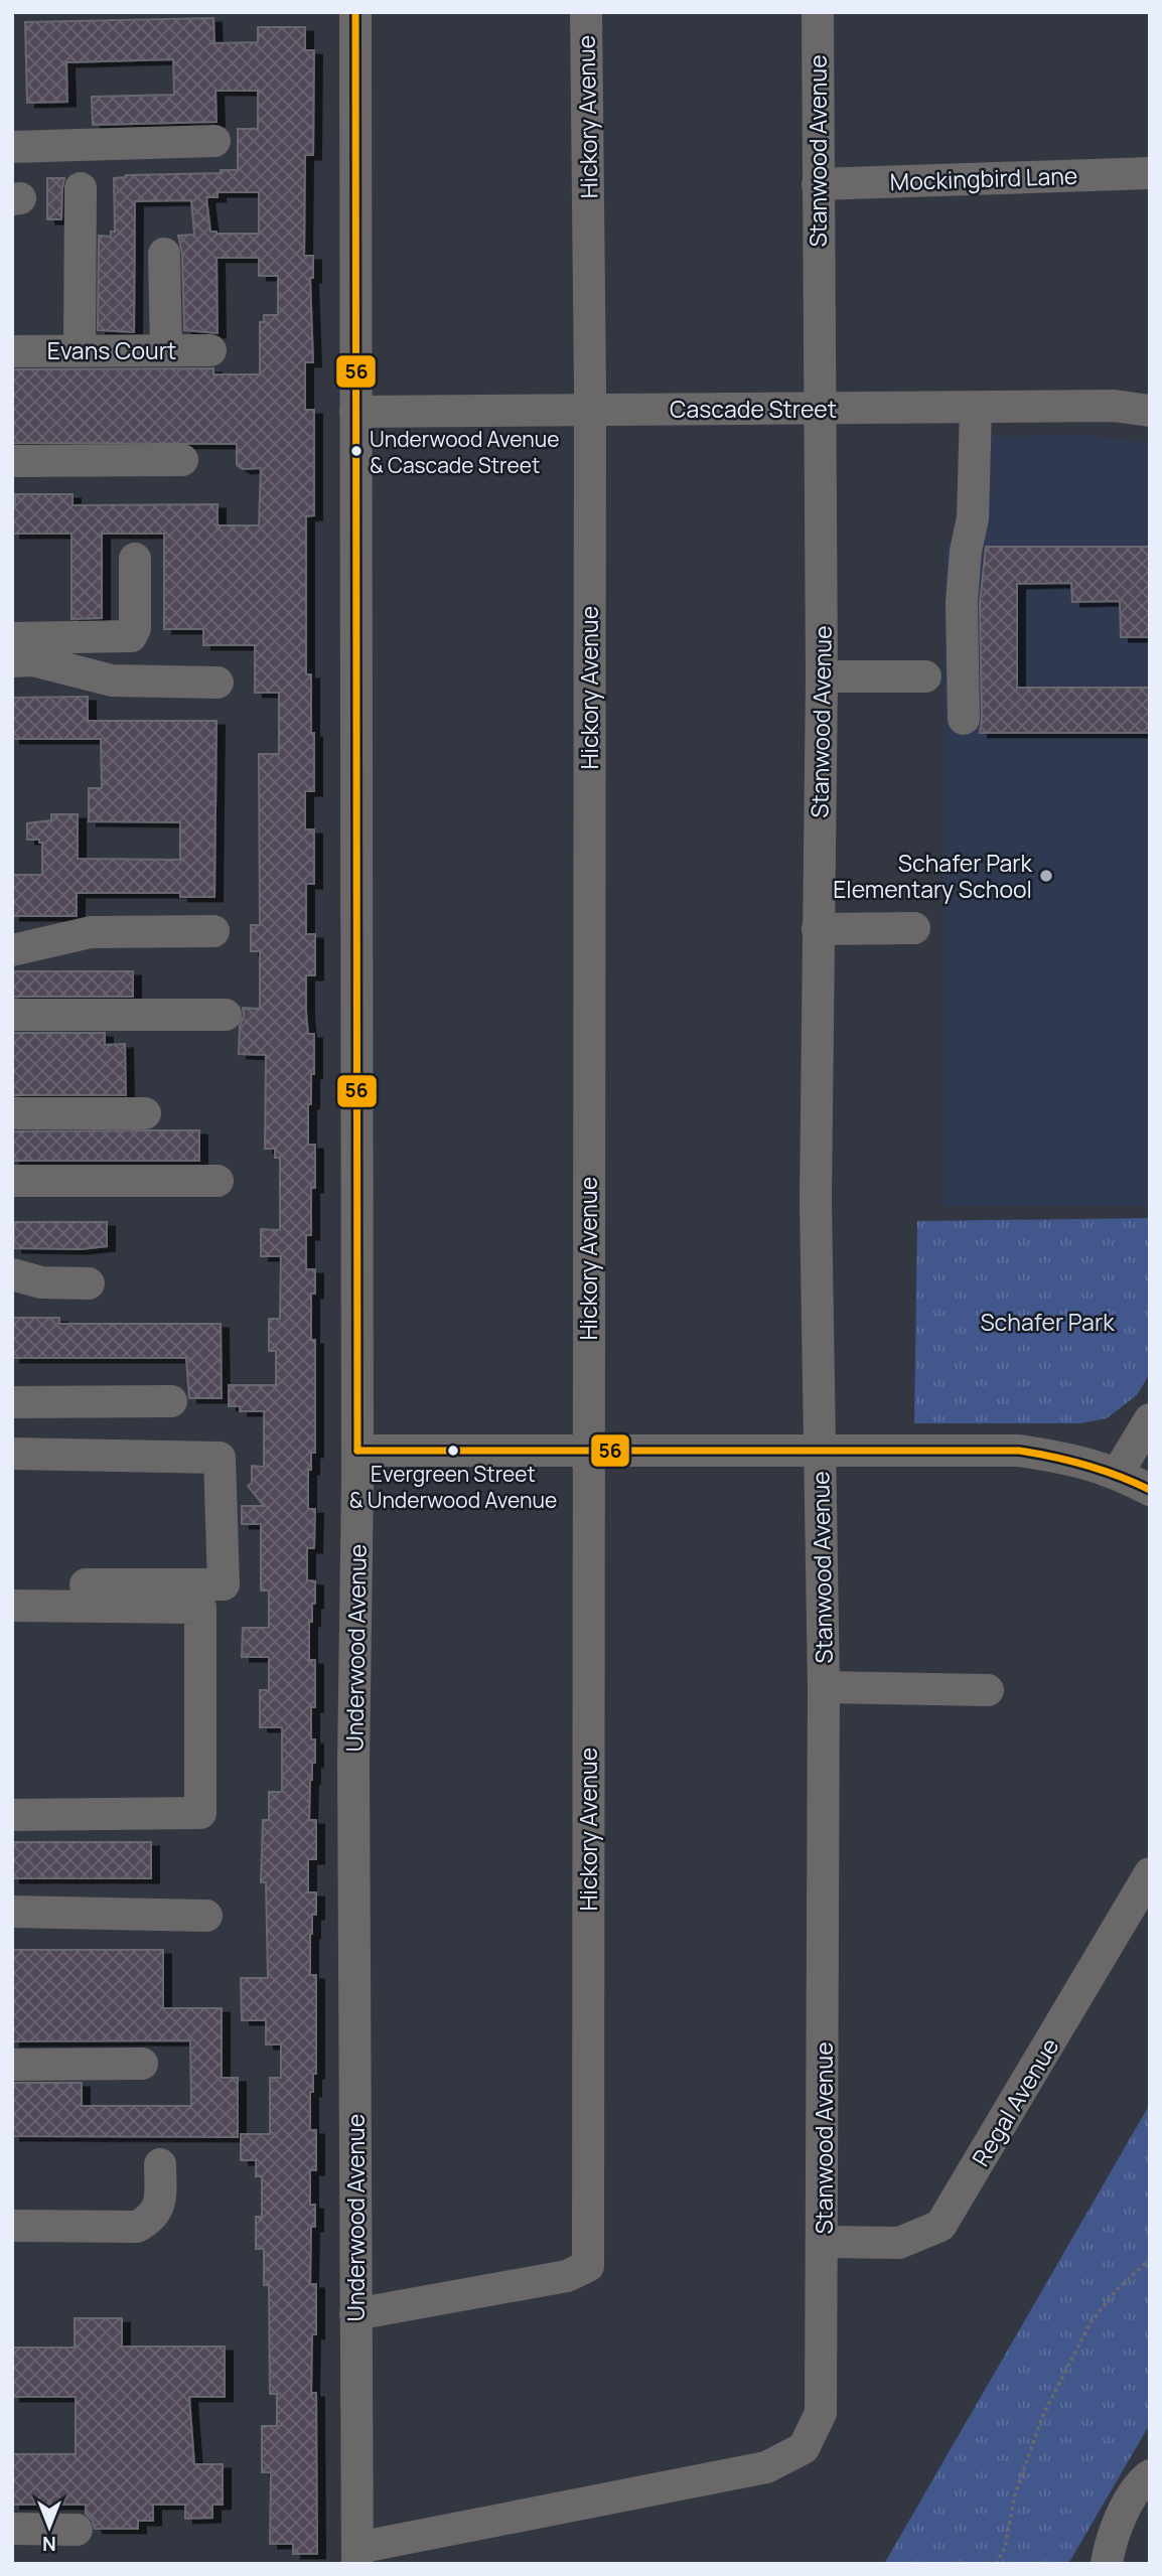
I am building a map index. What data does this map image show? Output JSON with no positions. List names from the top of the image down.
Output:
{
  "streets": {
    "street": [
      "Hickory Avenue",
      "Stanwood Avenue",
      "Mockingbird Lane",
      "Evans Court",
      "Cascade Street",
      "Underwood Avenue",
      "Regal Avenue"
    ]
  },
  "crossings": [
    ["Hickory Avenue", "Cascade Street"],
    ["Hickory Avenue", "Underwood Avenue"],
    ["Stanwood Avenue", "Mockingbird Lane"],
    ["Stanwood Avenue", "Cascade Street"],
    ["Stanwood Avenue", "Underwood Avenue"],
    ["Stanwood Avenue", "Regal Avenue"],
    ["Cascade Street", "Underwood Avenue"]
  ],
  "parks": ["Schafer Park"],
  "places": ["Underwood Avenue & Cascade Street", "Schafer Park Elementary School", "Evergreen Street & Underwood Avenue"],
  "lines": ["transit line 56"],
  "north": "bottom"
}
